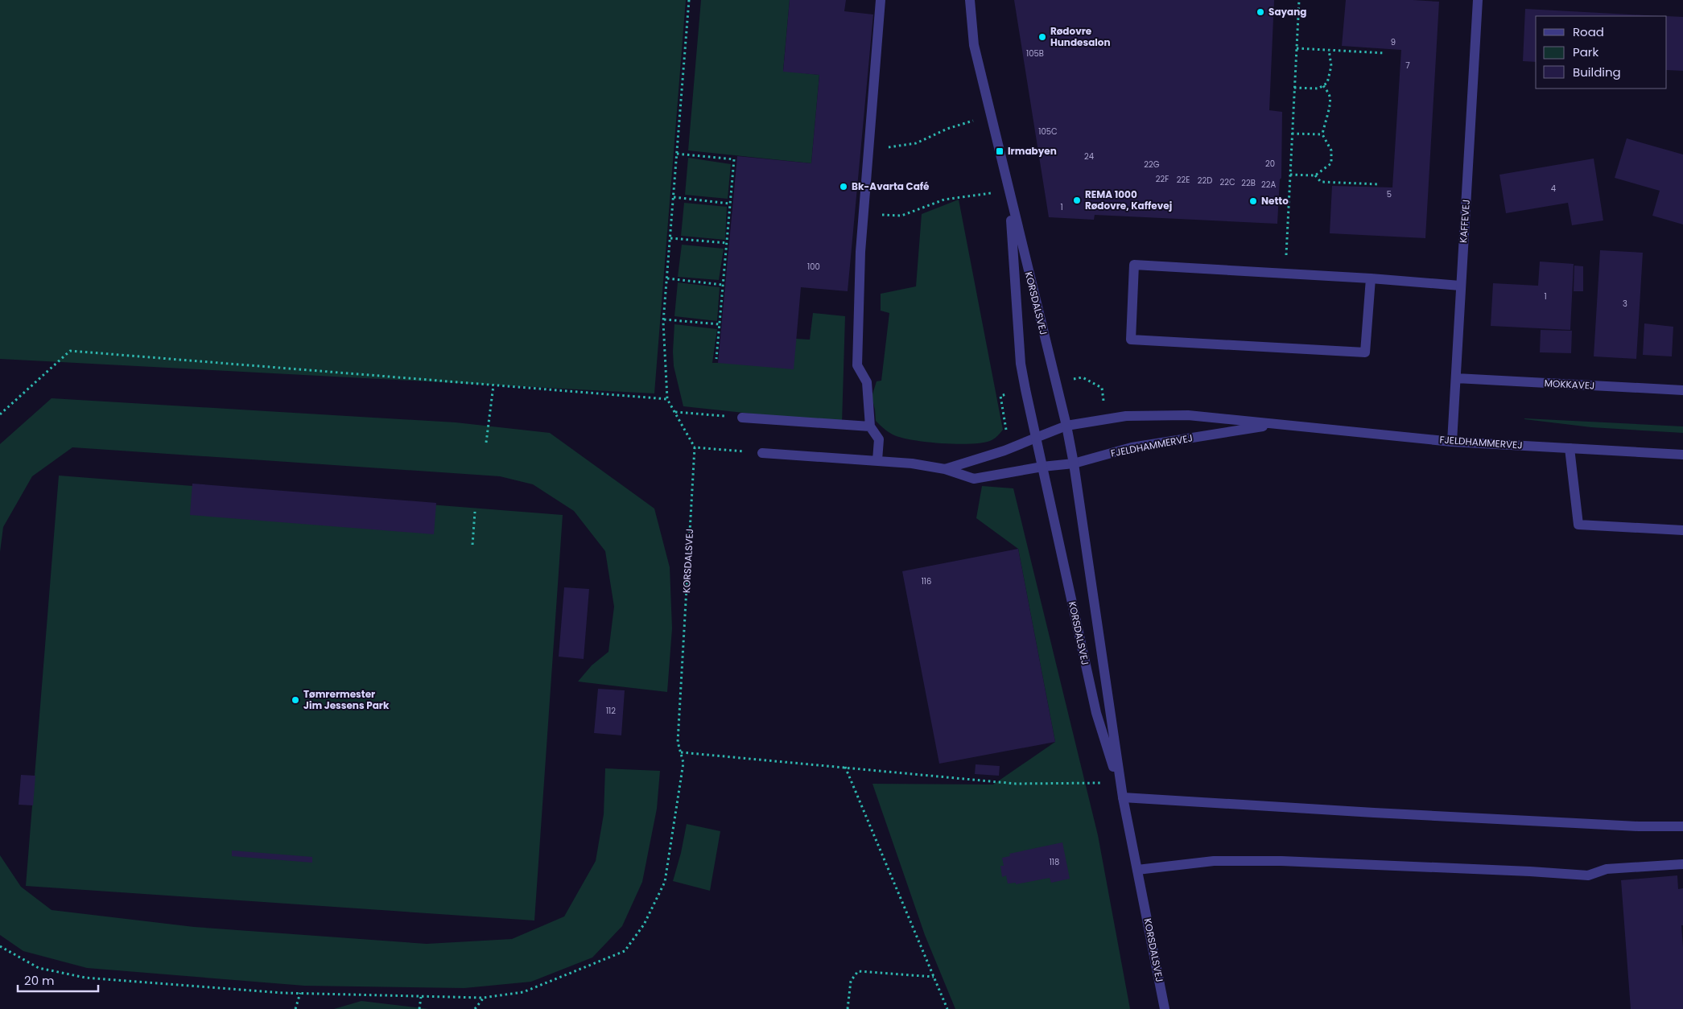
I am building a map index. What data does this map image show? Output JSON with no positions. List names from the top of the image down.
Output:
{
  "streets": {
    "street": [
      "KAFFEVEJ",
      "KORSDALSVEJ",
      "MOKKAVEJ",
      "FJELDHAMMERVEJ"
    ]
  },
  "crossings": [
    ["KAFFEVEJ", "MOKKAVEJ"],
    ["KAFFEVEJ", "FJELDHAMMERVEJ"],
    ["KORSDALSVEJ", "FJELDHAMMERVEJ"]
  ],
  "places": {
    "other": [
      "Sayang",
      "Rødovre Hundesalon",
      "Bk-Avarta Café",
      "REMA 1000 Rødovre, Kaffevej",
      "Netto",
      "Tømrermester Jim Jessens Park"
    ],
    "transit": ["Irmabyen"]
  },
  "house_numbers": [
    "9",
    "105B",
    "7",
    "105C",
    "24",
    "20",
    "22G",
    "22F",
    "22E",
    "22D",
    "22C",
    "22B",
    "22A",
    "4",
    "5",
    "1",
    "100",
    "1",
    "3",
    "116",
    "112",
    "118"
  ],
  "legend": ["Road", "Park", "Building"],
  "scale_bar": "20 m"
}
